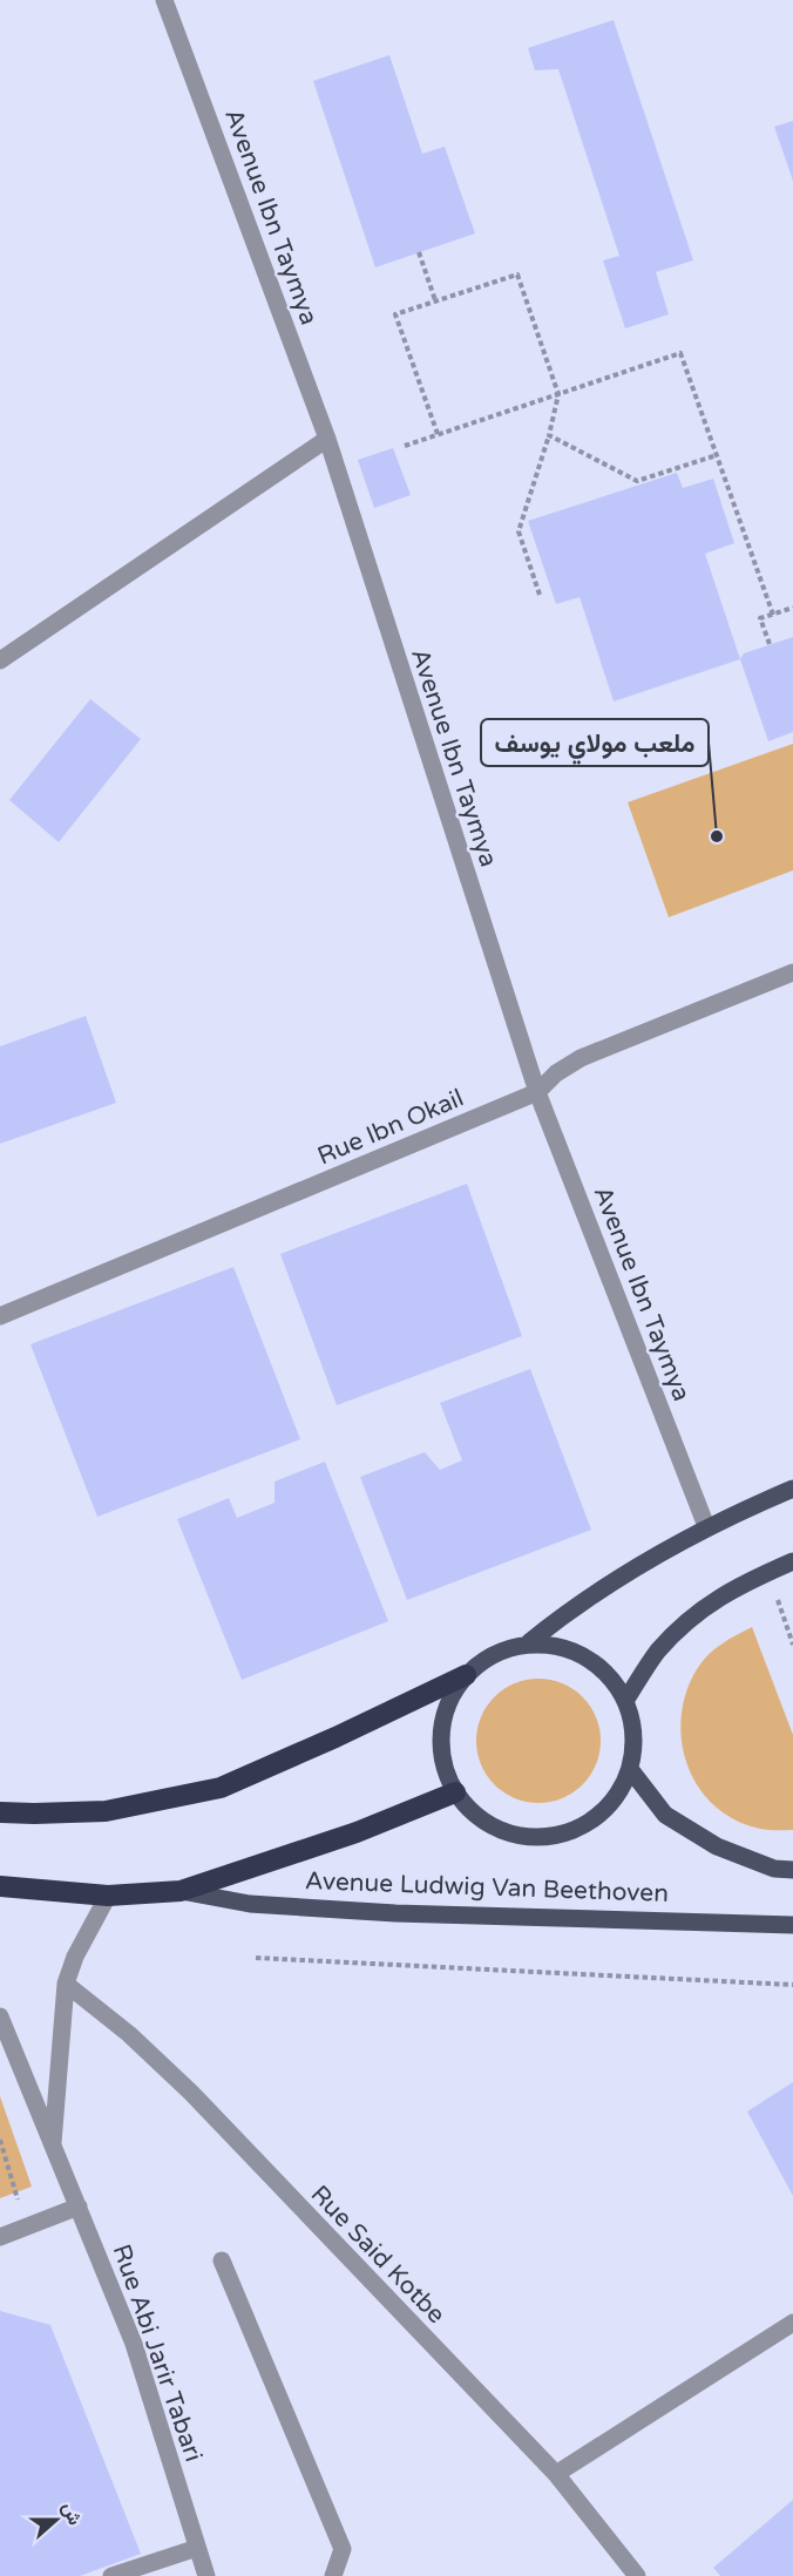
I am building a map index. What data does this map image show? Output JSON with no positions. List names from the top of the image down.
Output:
{
  "streets": {
    "highway": ["Avenue Ludwig Van Beethoven"],
    "street": [
      "Avenue Ibn Taymya",
      "Rue Ibn Okail",
      "Rue Said Kotbe",
      "Rue Abi Jarir Tabari"
    ]
  },
  "crossings": [
    ["Avenue Ibn Taymya", "Rue Ibn Okail"],
    ["Avenue Ludwig Van Beethoven", "Rue Abi Jarir Tabari"],
    ["Rue Said Kotbe", "Rue Abi Jarir Tabari"]
  ],
  "places": ["ملعب مولاي يوسف"],
  "north": "right"
}
